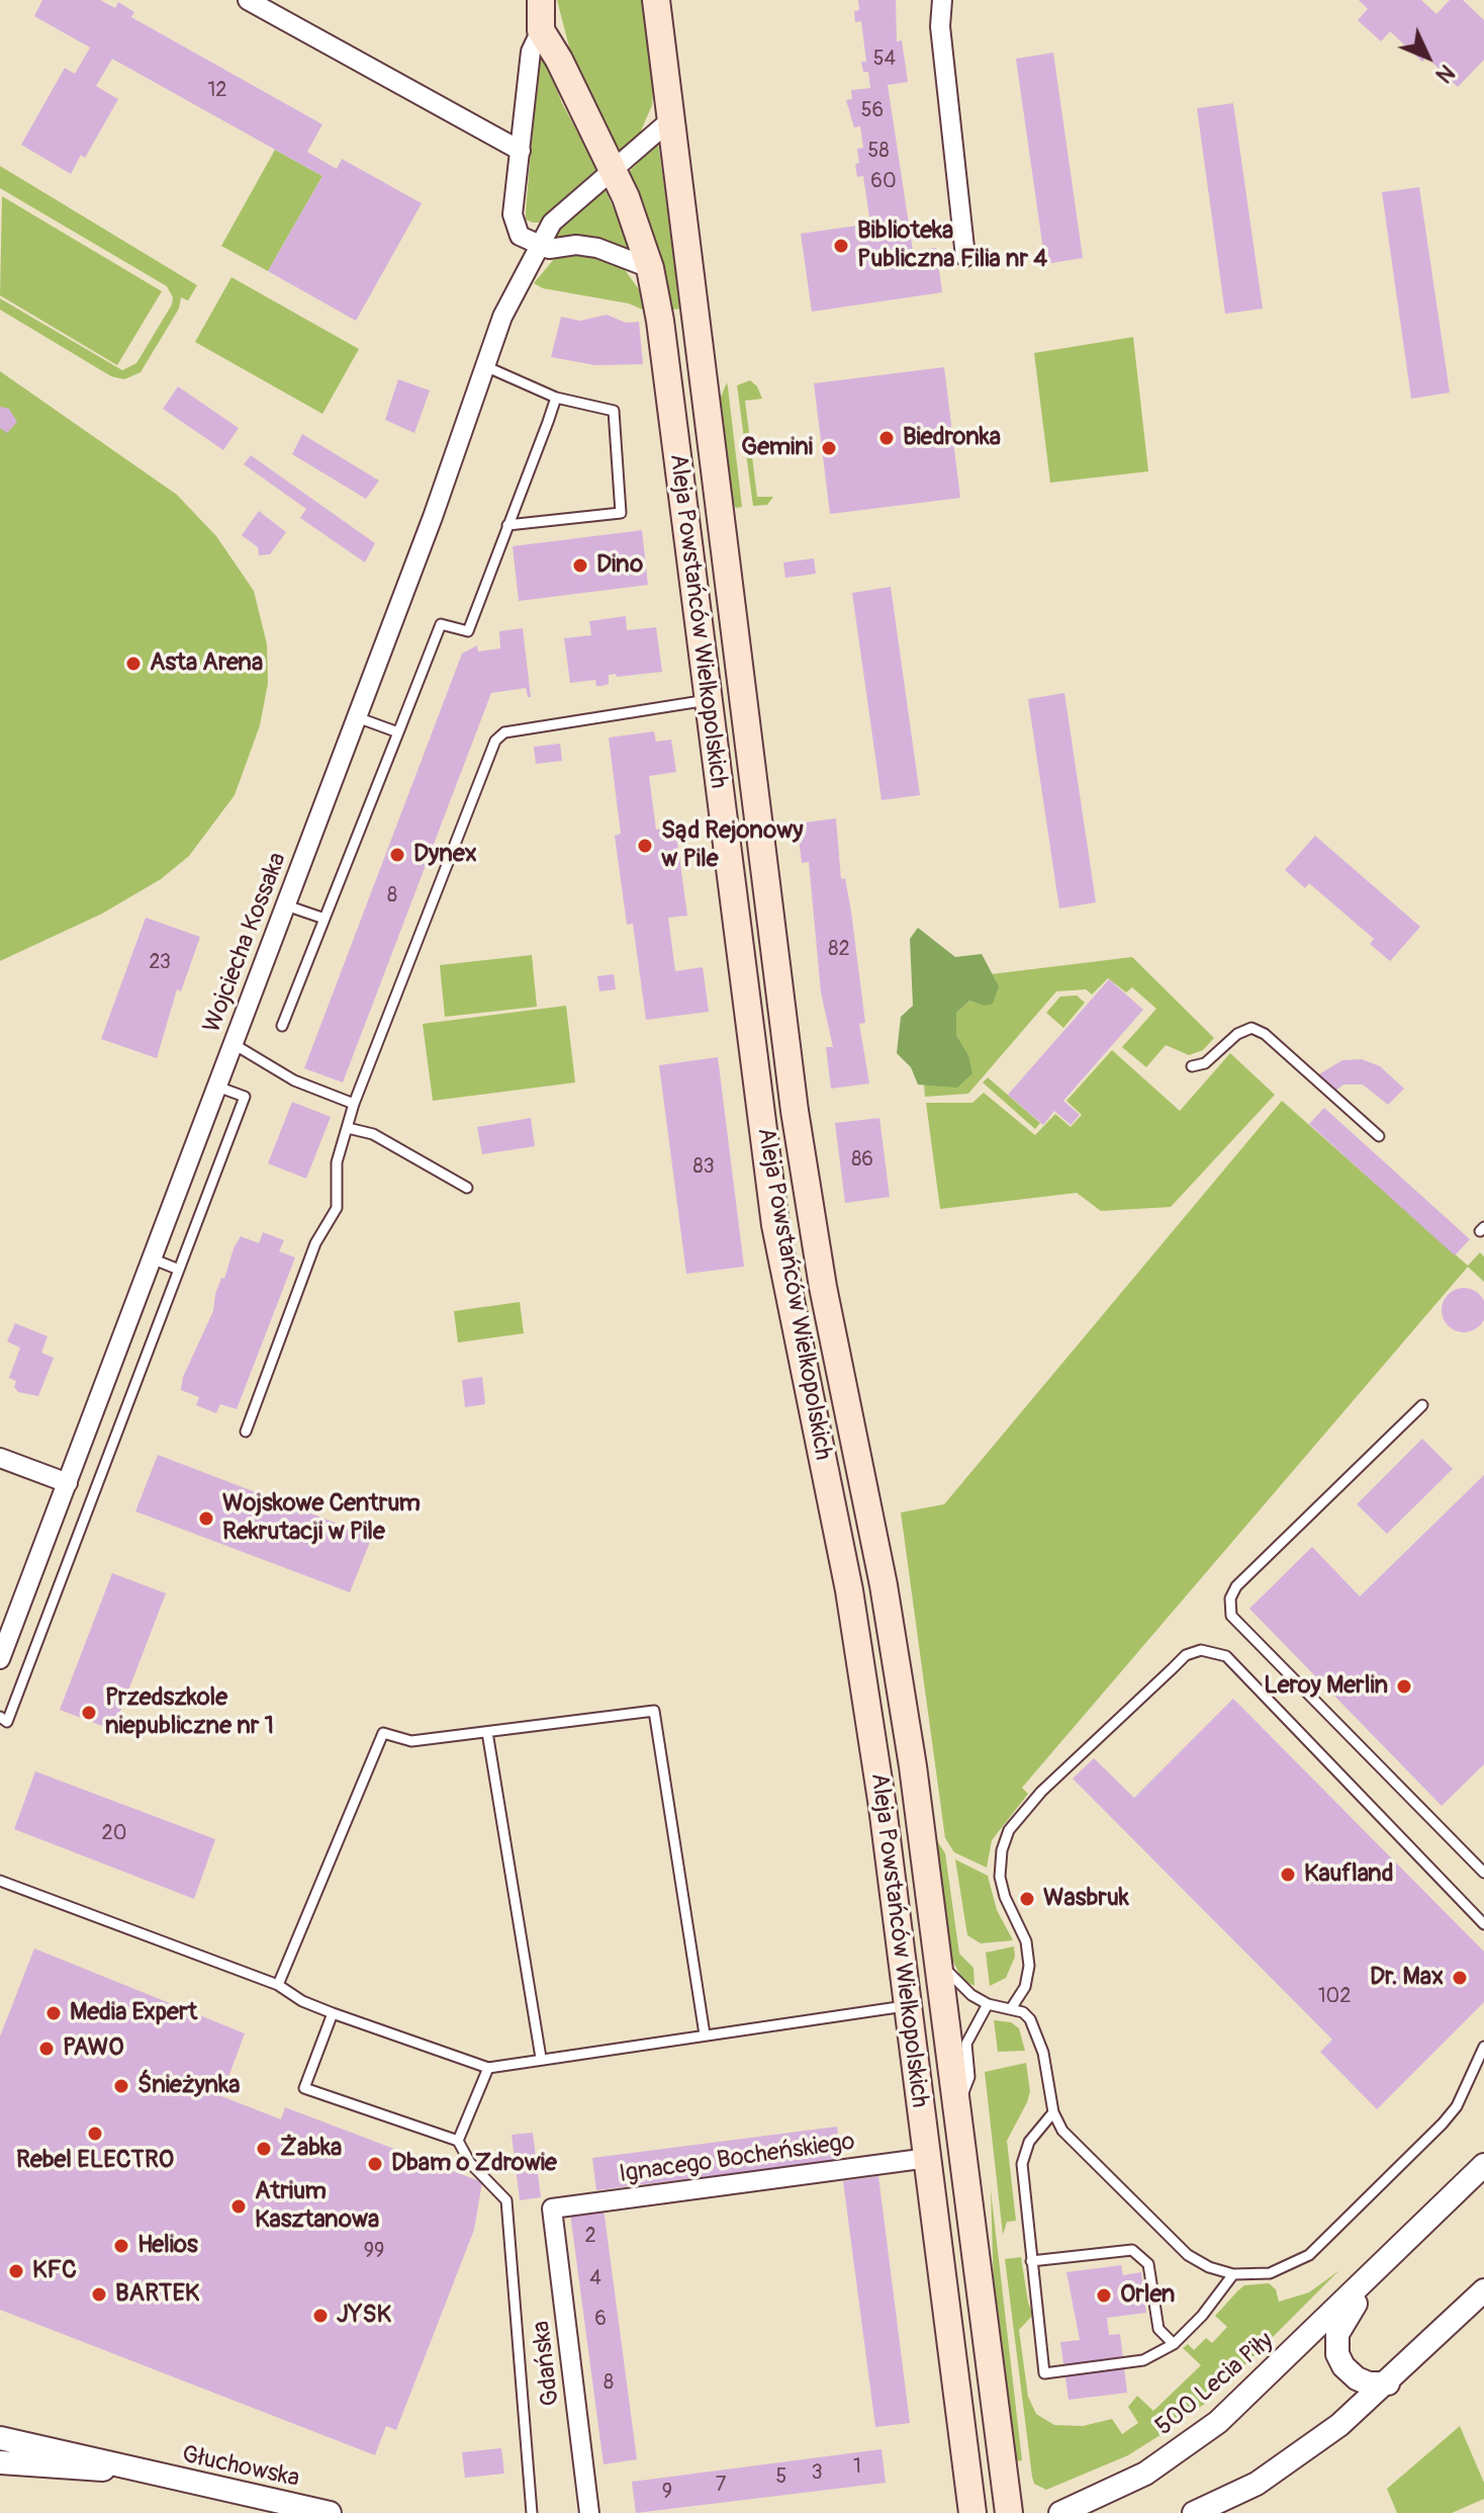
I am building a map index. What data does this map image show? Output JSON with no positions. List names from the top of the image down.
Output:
{
  "streets": {
    "main road": ["Aleja Powstańców Wielkopolskich"],
    "street": [
      "Wojciecha Kossaka",
      "Ignacego Bocheńskiego",
      "Gdańska",
      "500 Lecia Piły",
      "Głuchowska"
    ]
  },
  "crossings": [
    ["Aleja Powstańców Wielkopolskich", "Wojciecha Kossaka"],
    ["Aleja Powstańców Wielkopolskich", "Ignacego Bocheńskiego"],
    ["Ignacego Bocheńskiego", "Gdańska"]
  ],
  "places": [
    "Biblioteka Publiczna Filia nr 4",
    "Biedronka",
    "Gemini",
    "Dino",
    "Asta Arena",
    "Sąd Rejonowy w Pile",
    "Dynex",
    "Wojskowe Centrum Rekrutacji w Pile",
    "Leroy Merlin",
    "Przedszkole niepubliczne nr 1",
    "Kaufland",
    "Wasbruk",
    "Dr. Max",
    "Media Expert",
    "PAWO",
    "Śnieżynka",
    "Rebel ELECTRO",
    "Żabka",
    "Dbam o Zdrowie",
    "Atrium Kasztanowa",
    "Helios",
    "KFC",
    "BARTEK",
    "Orlen",
    "JYSK"
  ],
  "house_numbers": [
    "54",
    "12",
    "56",
    "58",
    "60",
    "8",
    "82",
    "23",
    "86",
    "83",
    "20",
    "102",
    "2",
    "99",
    "4",
    "6",
    "8",
    "1",
    "3",
    "5",
    "7",
    "9"
  ],
  "north": "bottom right"
}
